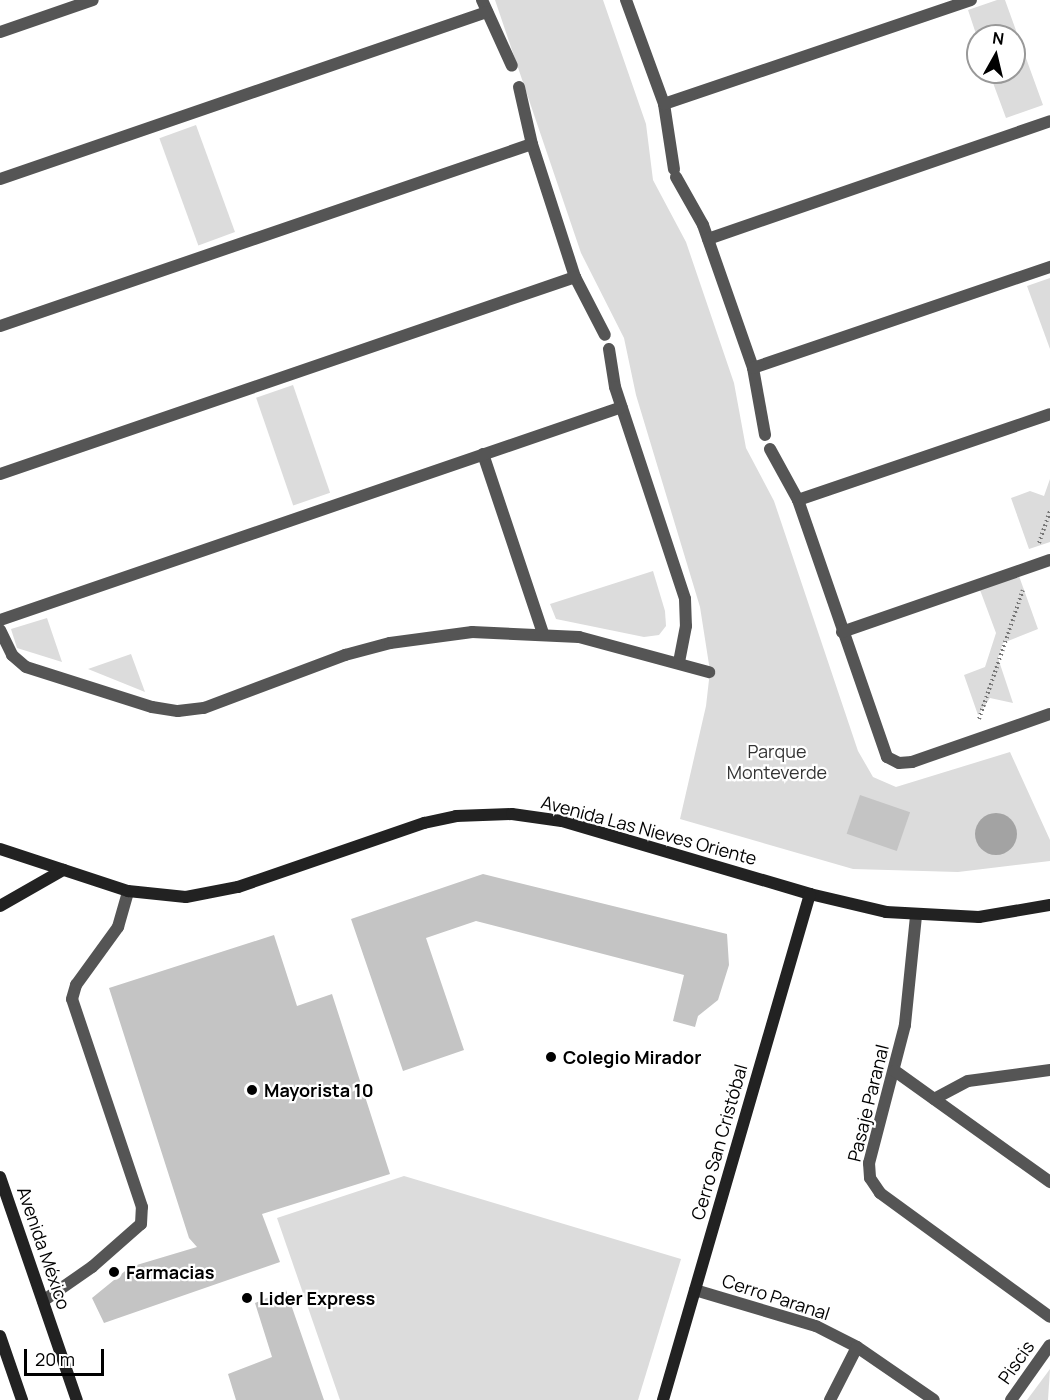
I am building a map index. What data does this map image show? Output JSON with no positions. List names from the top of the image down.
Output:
{
  "streets": {
    "street": [
      "Avenida Las Nieves Oriente",
      "Pasaje Paranal",
      "Cerro San Cristóbal",
      "Avenida México",
      "Cerro Paranal",
      "Piscis"
    ]
  },
  "crossings": [
    ["Avenida Las Nieves Oriente", "Pasaje Paranal"],
    ["Avenida Las Nieves Oriente", "Cerro San Cristóbal"],
    ["Cerro San Cristóbal", "Cerro Paranal"]
  ],
  "parks": ["Parque Monteverde"],
  "places": [
    "Colegio Mirador",
    "Mayorista 10",
    "Farmacias",
    "Lider Express"
  ],
  "scale_bar": "20 m",
  "north": "top"
}
